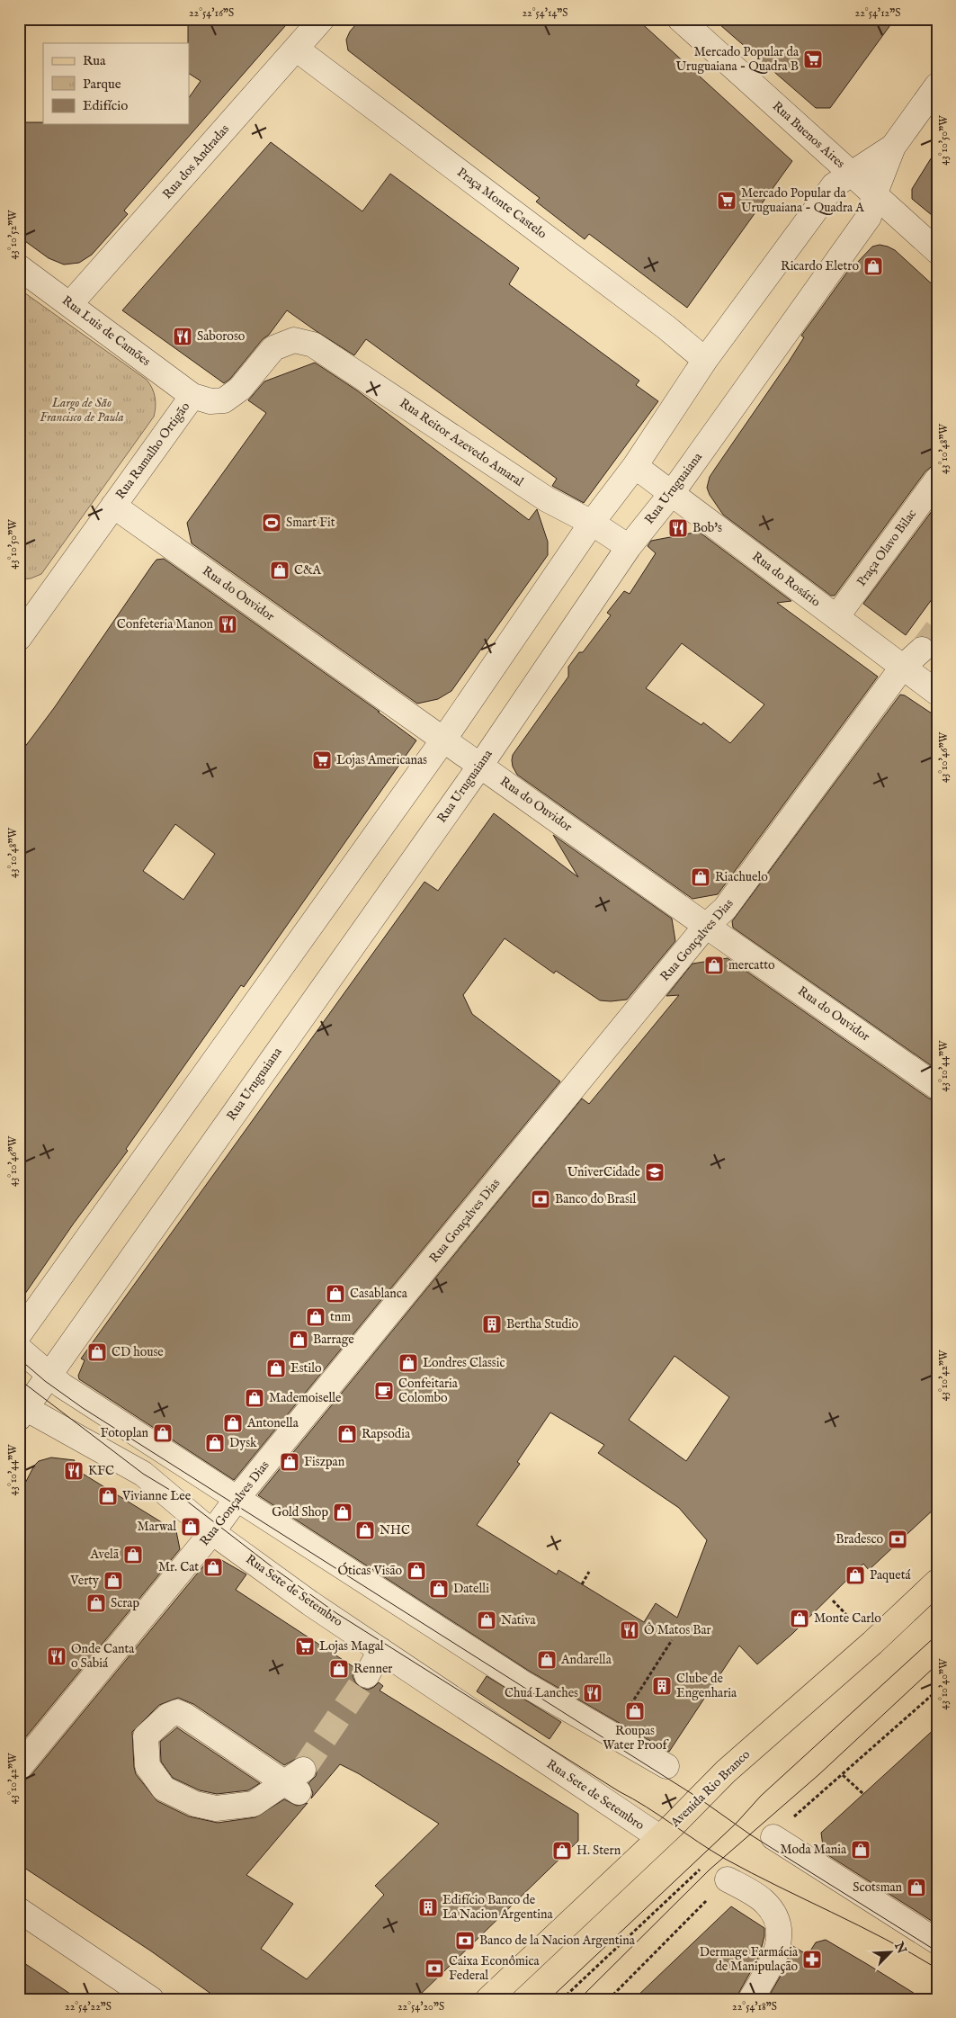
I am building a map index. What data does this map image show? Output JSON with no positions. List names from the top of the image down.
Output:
{
  "streets": {
    "main road": ["Avenida Rio Branco"],
    "street": [
      "Rua Buenos Aires",
      "Rua dos Andradas",
      "Praça Monte Castelo",
      "Rua Luis de Camões",
      "Rua Reitor Azevedo Amaral",
      "Rua Ramalho Ortigão",
      "Rua Uruguaiana",
      "Praça Olavo Bilac",
      "Rua do Rosário",
      "Rua do Ouvidor",
      "Rua Gonçalves Dias",
      "Rua Sete de Setembro"
    ]
  },
  "crossings": [
    ["Rua Buenos Aires", "Rua Uruguaiana"],
    ["Rua dos Andradas", "Praça Monte Castelo"],
    ["Rua dos Andradas", "Rua Luis de Camões"],
    ["Praça Monte Castelo", "Rua Uruguaiana"],
    ["Rua Luis de Camões", "Rua Reitor Azevedo Amaral"],
    ["Rua Luis de Camões", "Rua Ramalho Ortigão"],
    ["Rua Reitor Azevedo Amaral", "Rua Ramalho Ortigão"],
    ["Rua Reitor Azevedo Amaral", "Rua Uruguaiana"],
    ["Rua Ramalho Ortigão", "Rua do Ouvidor"],
    ["Rua Uruguaiana", "Rua do Rosário"],
    ["Rua Uruguaiana", "Rua do Ouvidor"],
    ["Rua Uruguaiana", "Rua Sete de Setembro"],
    ["Praça Olavo Bilac", "Rua do Rosário"],
    ["Rua do Rosário", "Rua Gonçalves Dias"],
    ["Rua do Ouvidor", "Rua Gonçalves Dias"],
    ["Rua Gonçalves Dias", "Rua Sete de Setembro"],
    ["Rua Sete de Setembro", "Avenida Rio Branco"]
  ],
  "parks": ["Largo de São Francisco de Paula"],
  "places": {
    "supermarket": [
      "Mercado Popular da Uruguaiana - Quadra B",
      "Mercado Popular da Uruguaiana - Quadra A",
      "Lojas Americanas",
      "Lojas Magal"
    ],
    "shop": [
      "Ricardo Eletro",
      "C&A",
      "Riachuelo",
      "mercatto",
      "Casablanca",
      "tnm",
      "Barrage",
      "CD house",
      "Londres Classic",
      "Estilo",
      "Mademoiselle",
      "Antonella",
      "Fotoplan",
      "Rapsodia",
      "Dysk",
      "Fiszpan",
      "Vivianne Lee",
      "Gold Shop",
      "Marwal",
      "NHC",
      "Avelã",
      "Mr. Cat",
      "Óticas Visão",
      "Paquetá",
      "Verty",
      "Datelli",
      "Scrap",
      "Monte Carlo",
      "Nativa",
      "Andarella",
      "Renner",
      "Roupas Water Proof",
      "Moda Mania",
      "H. Stern",
      "Scotsman"
    ],
    "restaurant": [
      "Saboroso",
      "Bob's",
      "Confeteria Manon",
      "KFC",
      "Ô Matos Bar",
      "Onde Canta o Sabiá",
      "Chuá Lanches"
    ],
    "sports": ["Smart Fit"],
    "school or university": ["UniverCidade"],
    "bank": [
      "Banco do Brasil",
      "Bradesco",
      "Banco de la Nacion Argentina",
      "Caixa Econômica Federal"
    ],
    "building": ["Bertha Studio", "Clube de Engenharia", "Edifício Banco de La Nacion Argentina"],
    "cafe": ["Confeitaria Colombo"],
    "pharmacy": ["Dermage Farmácia de Manipulação"]
  },
  "legend": ["Rua", "Parque", "Edifício"],
  "north": "top right",
  "coordinates": [
    "22°54'16\"S",
    "22°54'14\"S",
    "22°54'12\"S",
    "43°10'50\"W",
    "43°10'52\"W",
    "43°10'48\"W",
    "43°10'46\"W",
    "43°10'44\"W",
    "43°10'42\"W",
    "43°10'40\"W",
    "22°54'22\"S",
    "22°54'20\"S",
    "22°54'18\"S"
  ]
}
